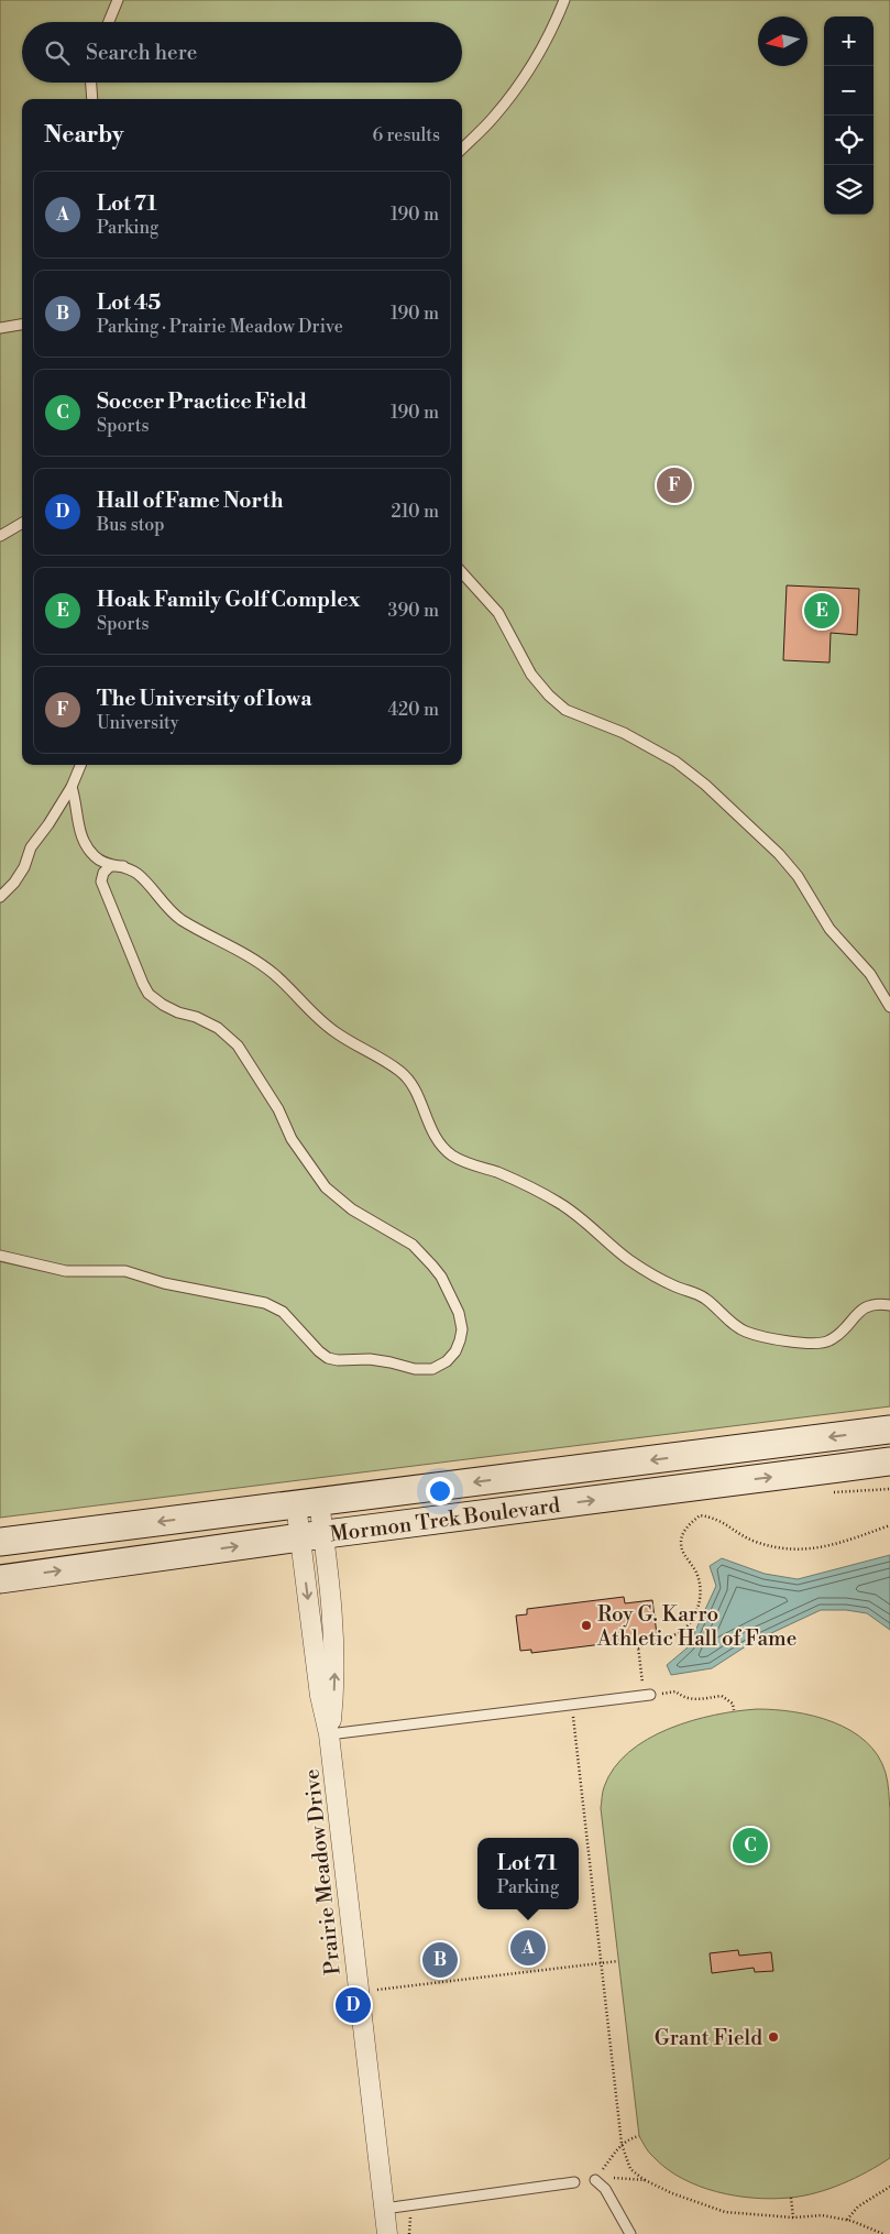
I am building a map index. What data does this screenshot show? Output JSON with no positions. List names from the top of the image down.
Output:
{
  "streets": {
    "main road": ["Mormon Trek Boulevard"],
    "street": ["Prairie Meadow Drive"]
  },
  "crossings": [
    ["Mormon Trek Boulevard", "Prairie Meadow Drive"]
  ],
  "places": ["Roy G. Karro Athletic Hall of Fame", "Grant Field"],
  "north": "left",
  "page": {
    "map_buttons": ["+", "−"],
    "search": "Search here",
    "heading": ["Nearby", "6 results"],
    "list": [
      {
        "mark": "A",
        "name": "Lot 71",
        "note": "Parking",
        "value": "190 m"
      },
      {
        "mark": "B",
        "name": "Lot 45",
        "note": "Parking · Prairie Meadow Drive",
        "value": "190 m"
      },
      {
        "mark": "C",
        "name": "Soccer Practice Field",
        "note": "Sports",
        "value": "190 m"
      },
      {
        "mark": "D",
        "name": "Hall of Fame North",
        "note": "Bus stop",
        "value": "210 m"
      },
      {
        "mark": "E",
        "name": "Hoak Family Golf Complex",
        "note": "Sports",
        "value": "390 m"
      },
      {
        "mark": "F",
        "name": "The University of Iowa",
        "note": "University",
        "value": "420 m"
      }
    ],
    "pins": [
      "F",
      "E",
      "C",
      "A",
      "B",
      "D"
    ],
    "popup": ["Lot 71", "Parking"]
  }
}
